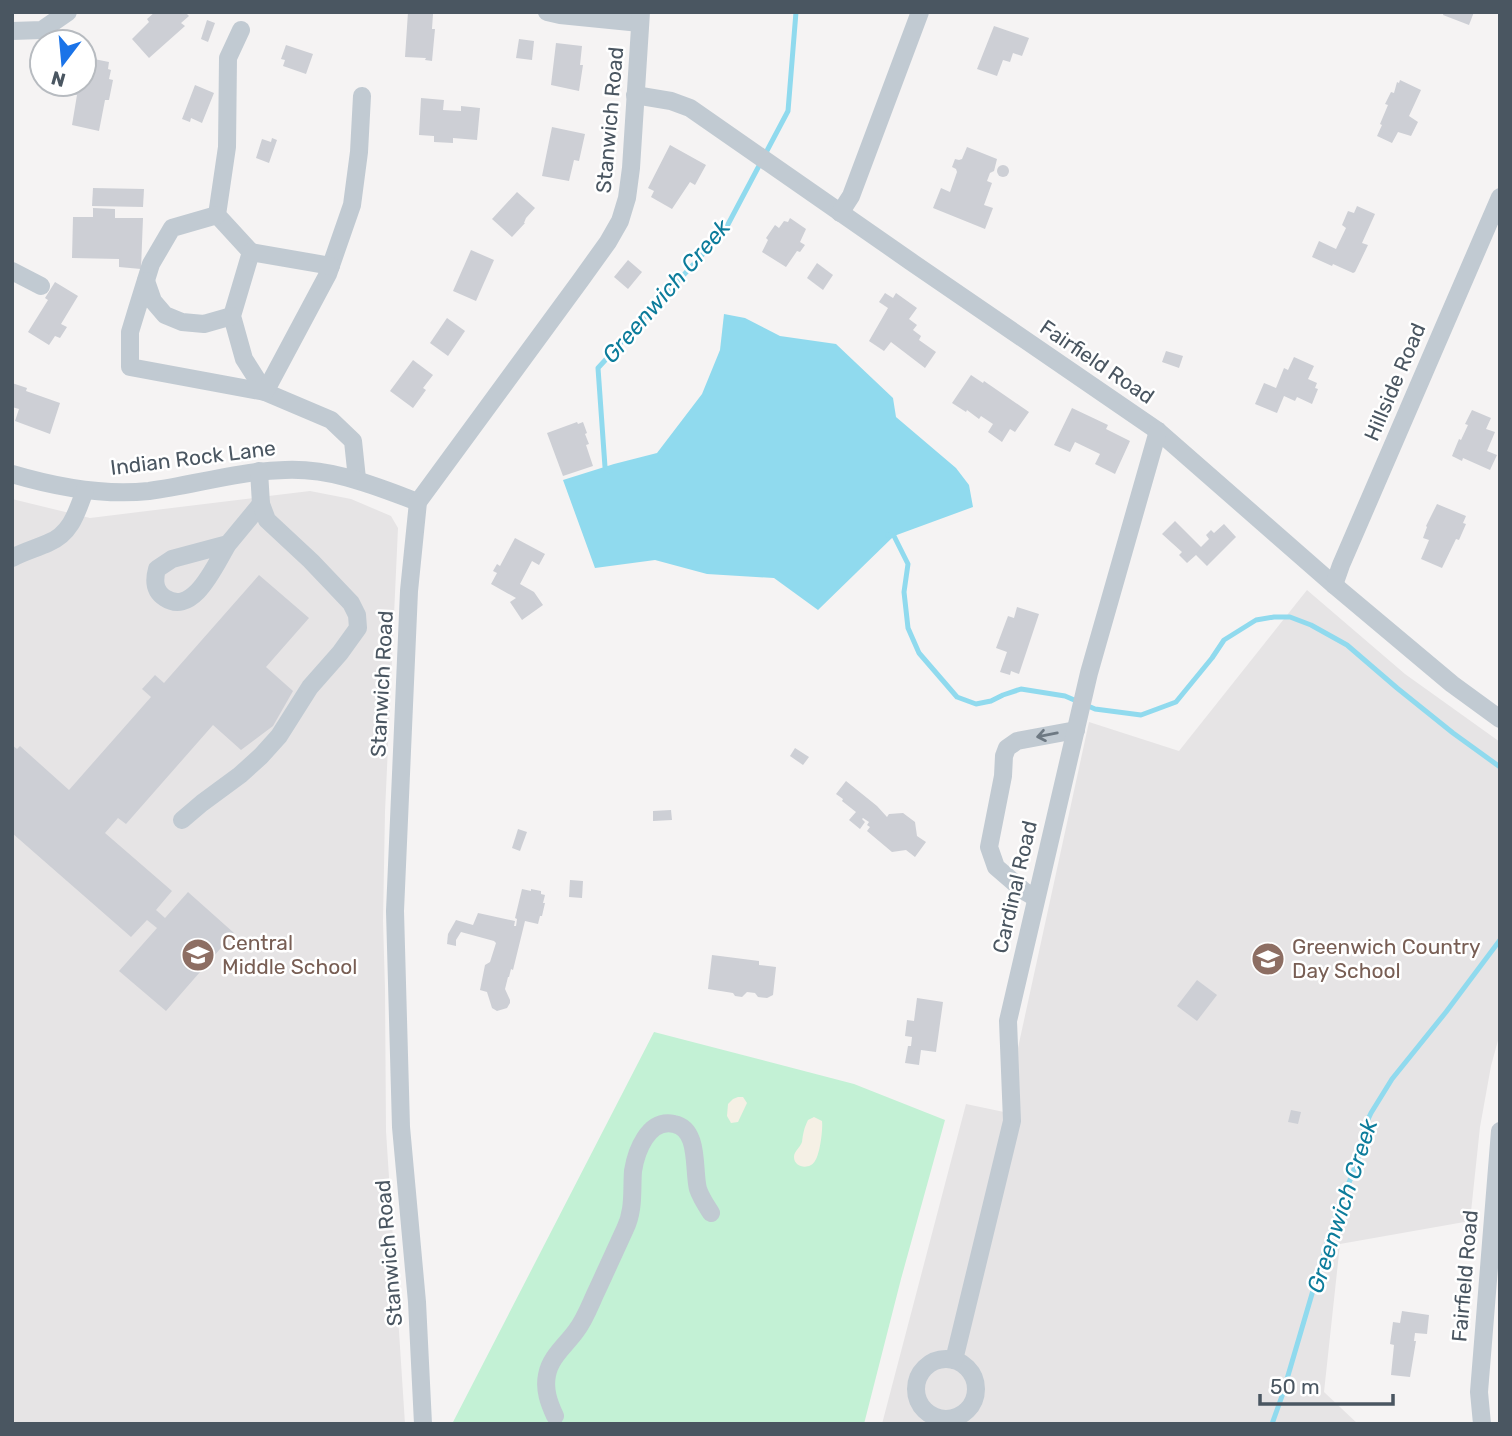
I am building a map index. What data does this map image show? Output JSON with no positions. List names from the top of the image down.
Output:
{
  "streets": {
    "street": [
      "Stanwich Road",
      "Fairfield Road",
      "Hillside Road",
      "Indian Rock Lane",
      "Cardinal Road"
    ]
  },
  "crossings": [
    ["Stanwich Road", "Fairfield Road"],
    ["Stanwich Road", "Indian Rock Lane"],
    ["Fairfield Road", "Hillside Road"],
    ["Fairfield Road", "Cardinal Road"]
  ],
  "water": ["Greenwich Creek"],
  "places": {
    "school or university": ["Central Middle School", "Greenwich Country Day School"]
  },
  "scale_bar": "50 m",
  "north": "bottom"
}
